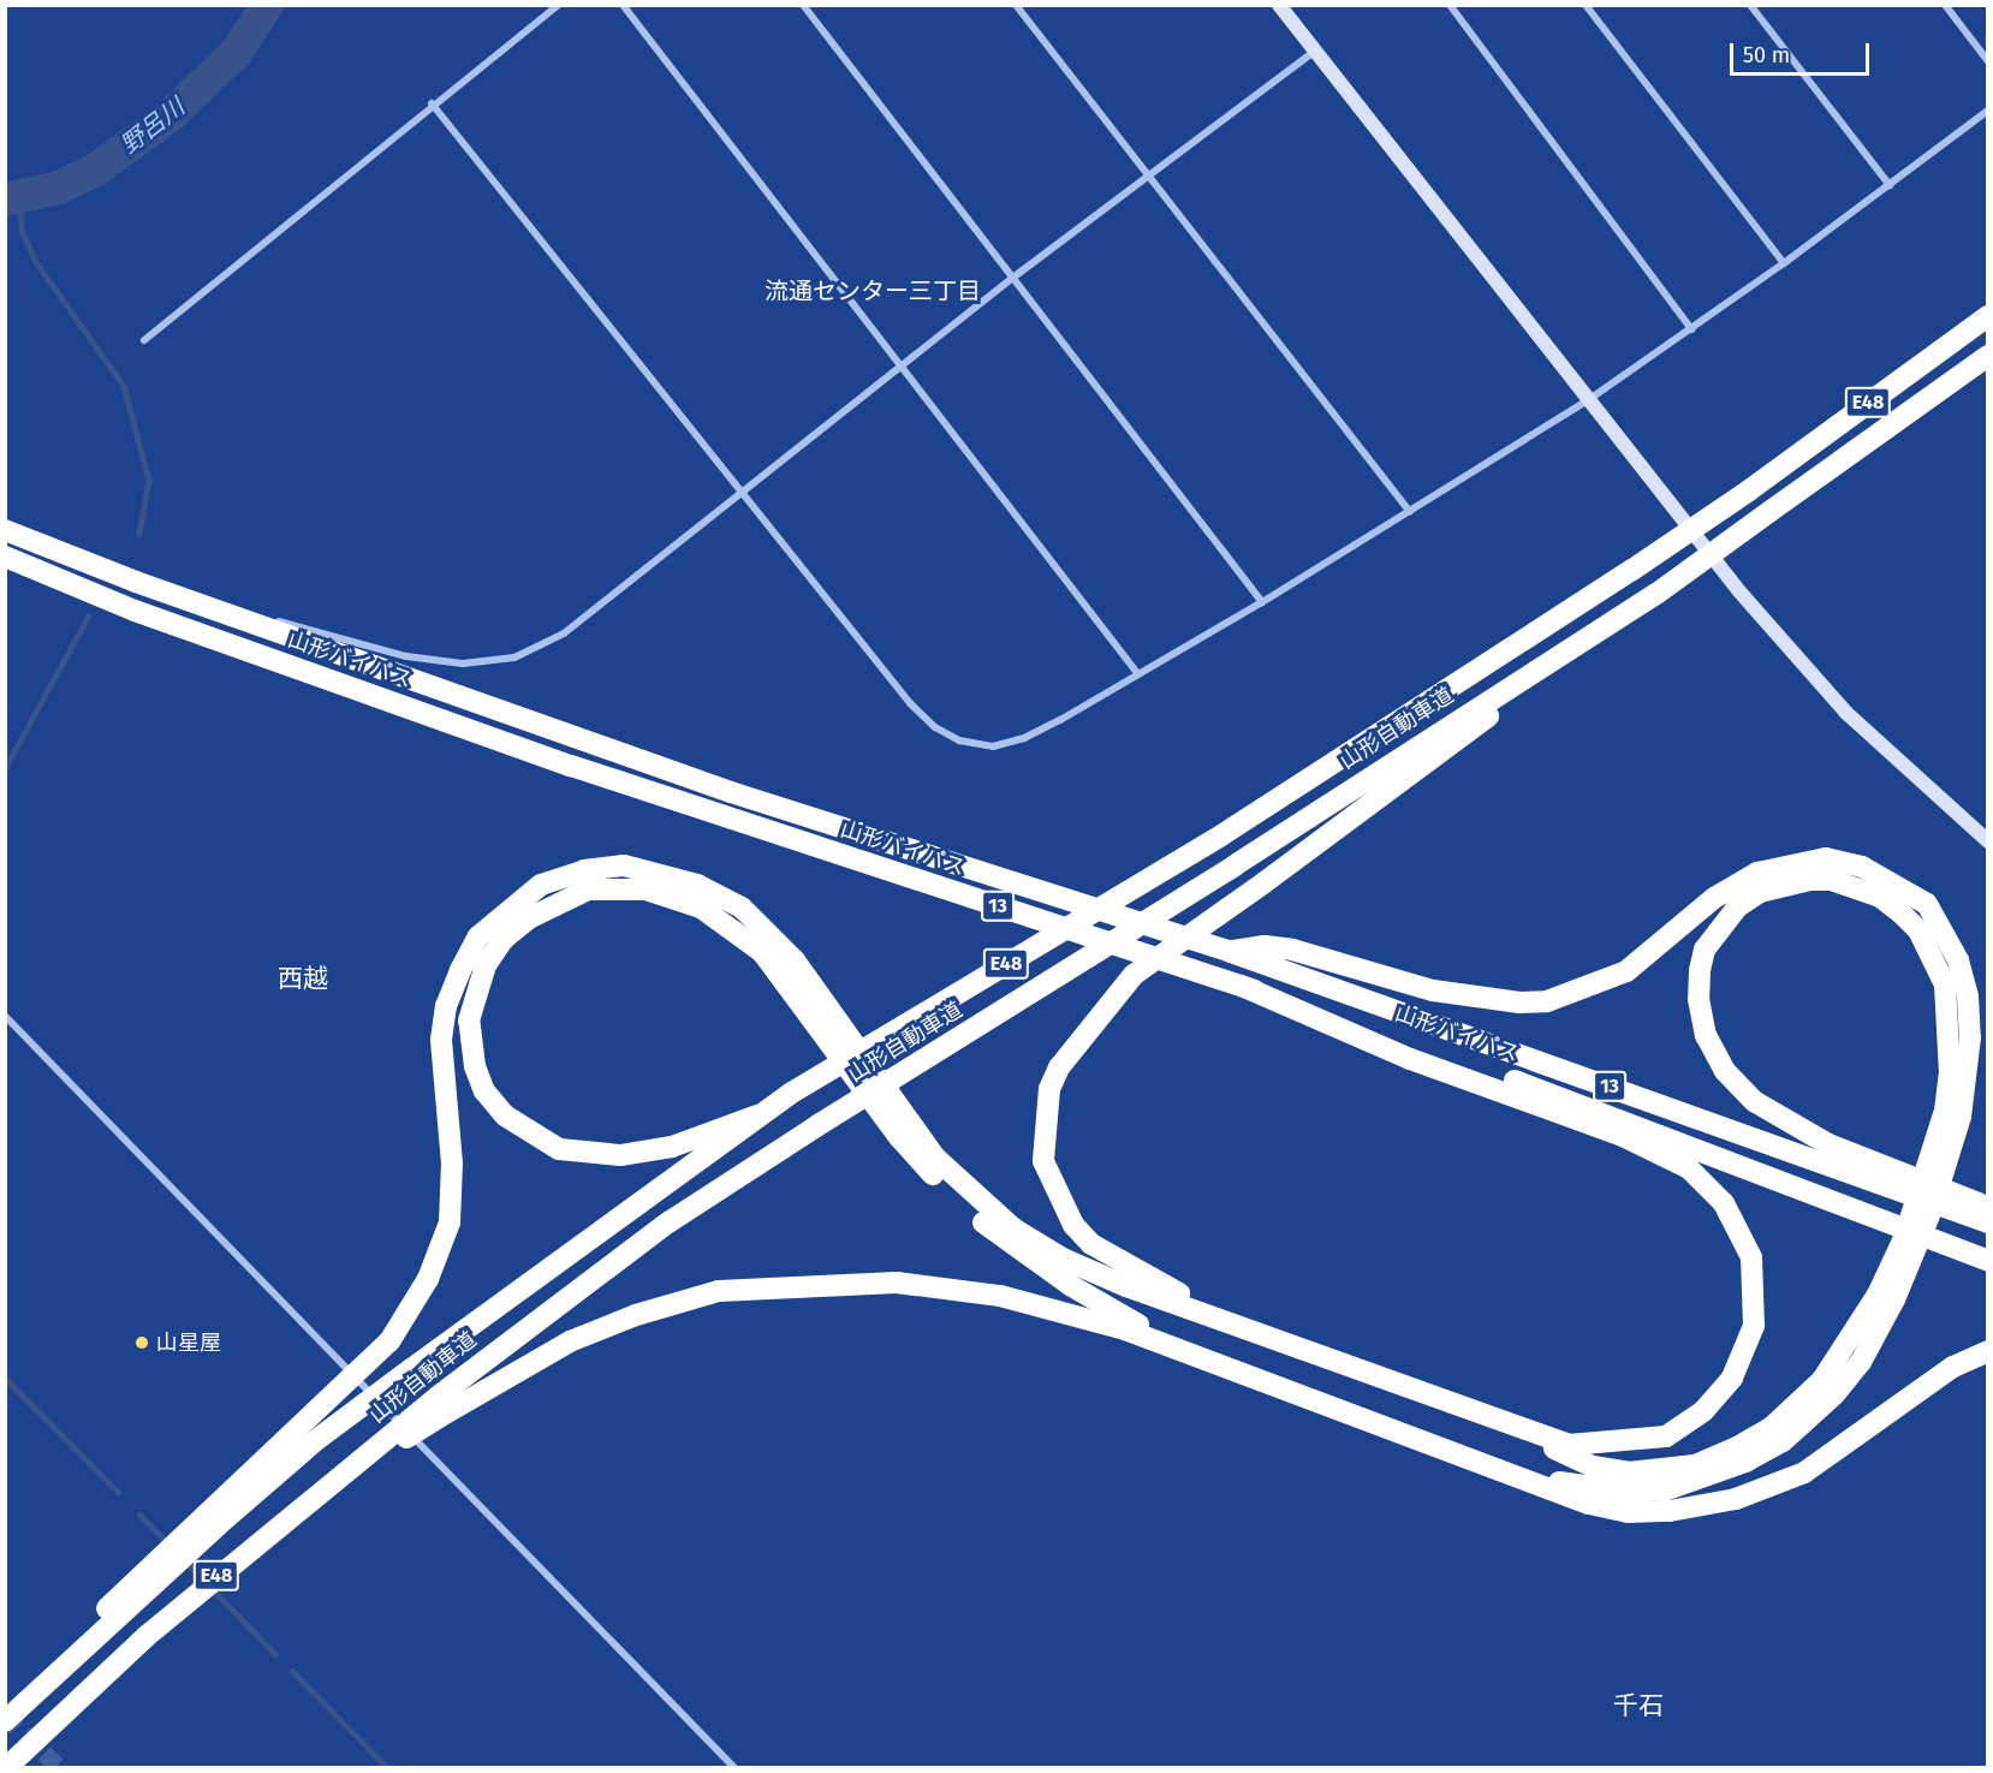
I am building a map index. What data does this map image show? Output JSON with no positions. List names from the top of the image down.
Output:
{
  "streets": {
    "highway": [
      "E48",
      "山形バイパス",
      "山形自動車道",
      "13"
    ]
  },
  "crossings": [
    ["E48", "山形自動車道"]
  ],
  "districts": ["流通センター三丁目", "西越", "千石"],
  "water": ["野呂川"],
  "places": ["山星屋"],
  "scale_bar": "50 m"
}
